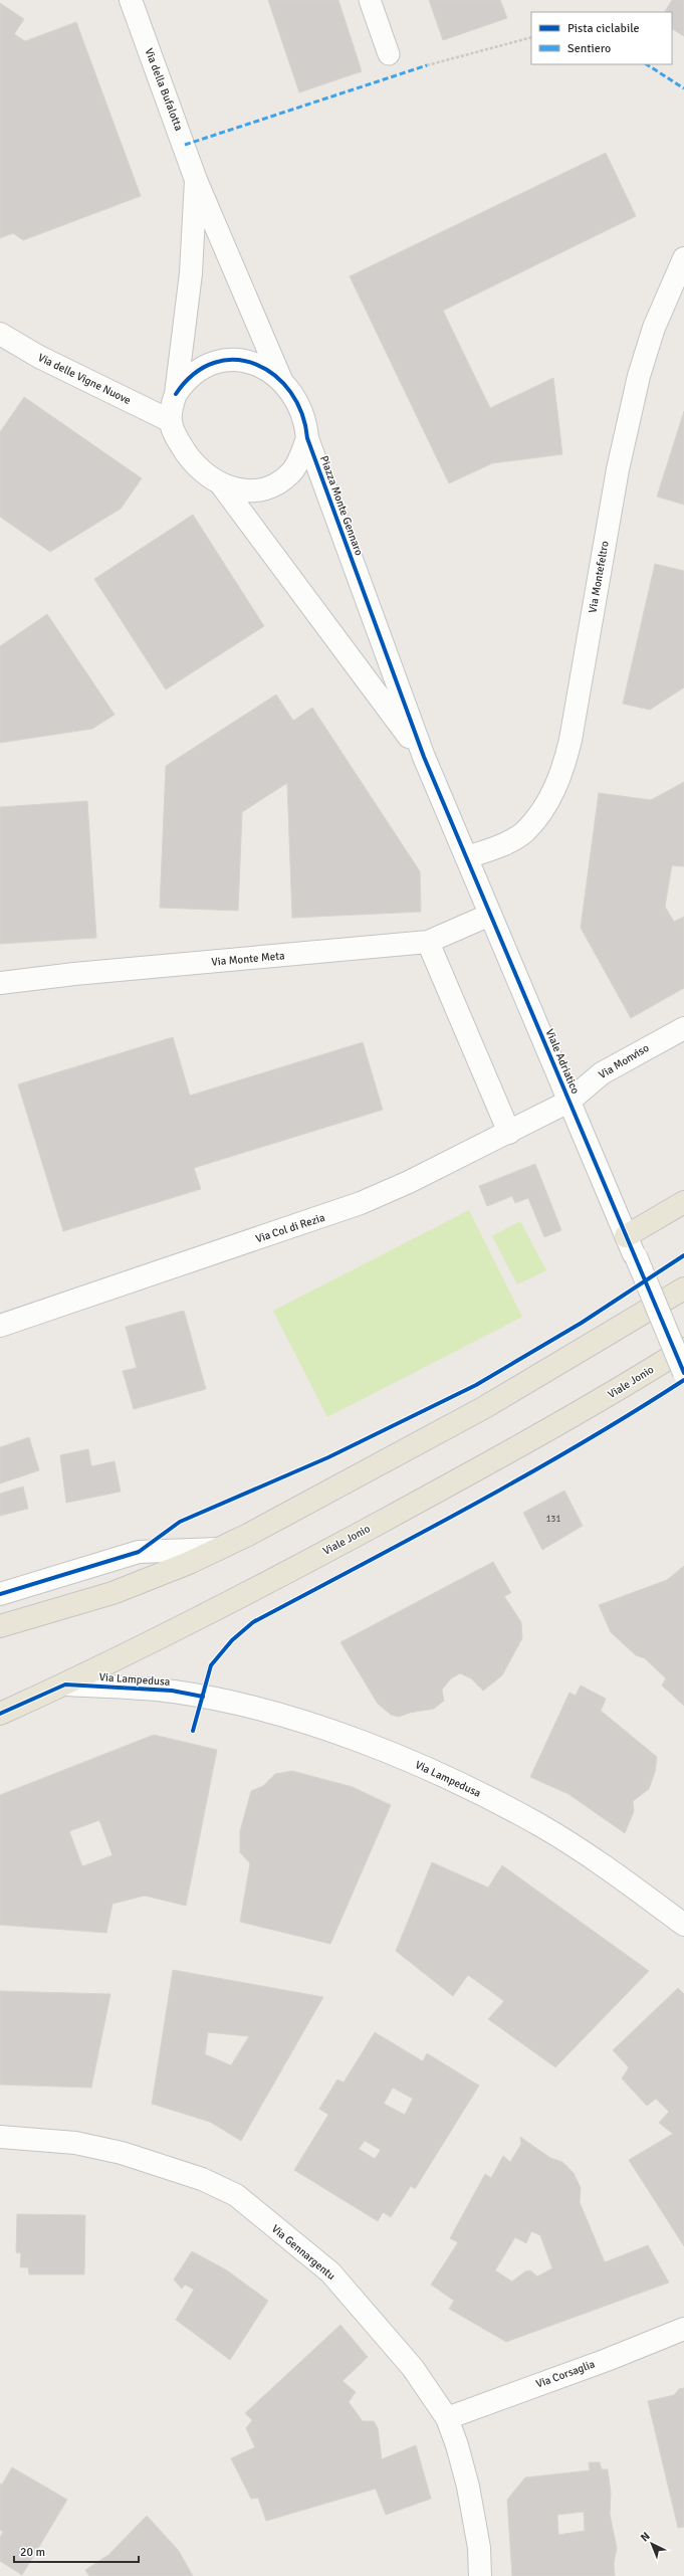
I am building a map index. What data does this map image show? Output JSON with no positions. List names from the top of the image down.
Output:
{
  "streets": {
    "main road": ["Viale Jonio"],
    "street": [
      "Via della Bufalotta",
      "Via delle Vigne Nuove",
      "Piazza Monte Gennaro",
      "Via Montefeltro",
      "Via Monte Meta",
      "Viale Adriatico",
      "Via Monviso",
      "Via Col di Rezia",
      "Via Lampedusa",
      "Via Gennargentu",
      "Via Corsaglia"
    ]
  },
  "crossings": [
    ["Via della Bufalotta", "Piazza Monte Gennaro"],
    ["Via delle Vigne Nuove", "Piazza Monte Gennaro"],
    ["Piazza Monte Gennaro", "Viale Adriatico"],
    ["Via Montefeltro", "Viale Adriatico"],
    ["Via Monte Meta", "Viale Adriatico"],
    ["Viale Adriatico", "Via Monviso"],
    ["Viale Adriatico", "Via Col di Rezia"],
    ["Via Monviso", "Via Col di Rezia"],
    ["Viale Jonio", "Via Lampedusa"],
    ["Via Gennargentu", "Via Corsaglia"]
  ],
  "house_numbers": ["131"],
  "legend": ["Pista ciclabile", "Sentiero"],
  "scale_bar": "20 m",
  "north": "top left"
}
